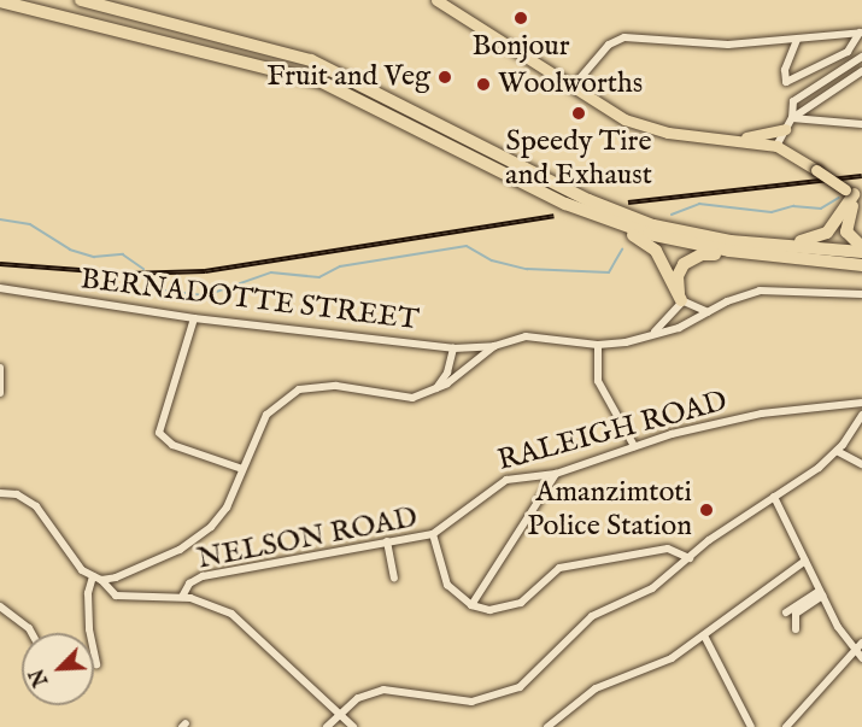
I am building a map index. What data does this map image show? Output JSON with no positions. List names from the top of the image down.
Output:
{
  "streets": {
    "street": ["BERNADOTTE STREET", "RALEIGH ROAD", "NELSON ROAD"]
  },
  "crossings": [
    ["RALEIGH ROAD", "NELSON ROAD"]
  ],
  "places": [
    "Bonjour",
    "Fruit and Veg",
    "Woolworths",
    "Speedy Tire and Exhaust",
    "Amanzimtoti Police Station"
  ],
  "north": "bottom left"
}
